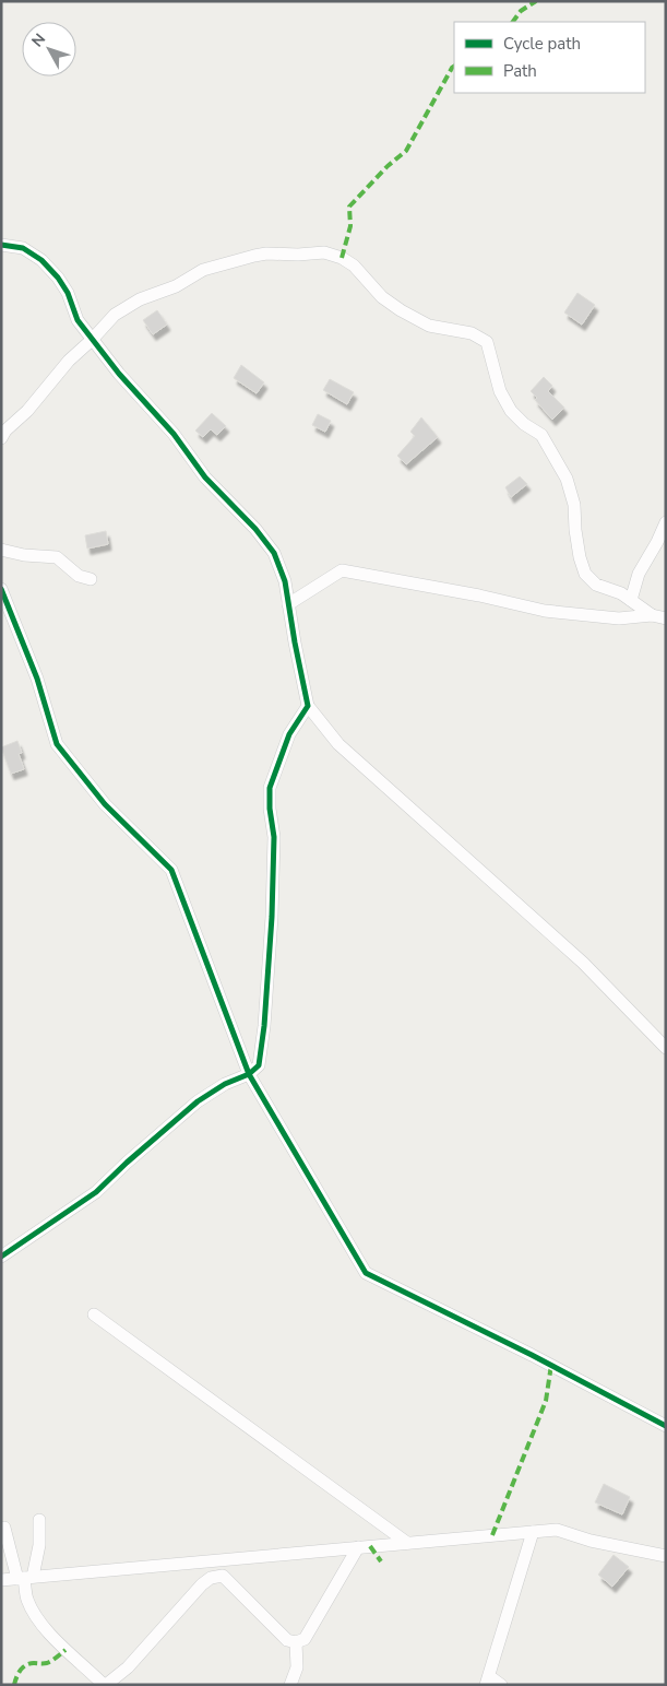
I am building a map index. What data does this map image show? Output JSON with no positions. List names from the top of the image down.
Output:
{
  "legend": ["Cycle path", "Path"],
  "north": "top left"
}
